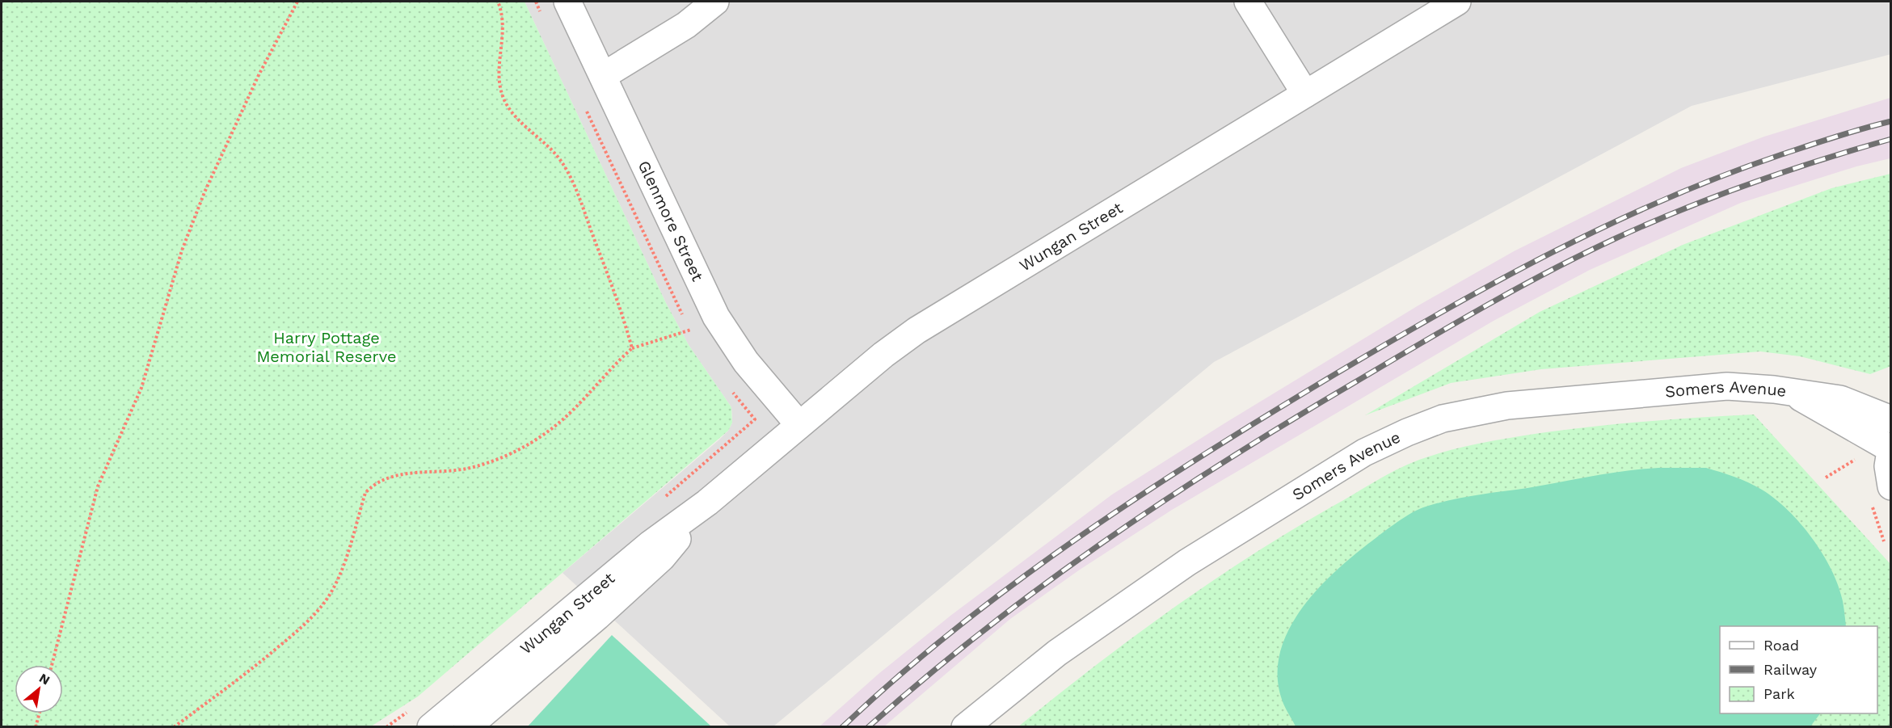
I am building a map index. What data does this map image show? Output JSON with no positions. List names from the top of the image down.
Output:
{
  "streets": {
    "street": ["Glenmore Street", "Wungan Street", "Somers Avenue"]
  },
  "crossings": [
    ["Glenmore Street", "Wungan Street"]
  ],
  "parks": ["Harry Pottage Memorial Reserve"],
  "legend": ["Road", "Railway", "Park"],
  "north": "top right"
}
